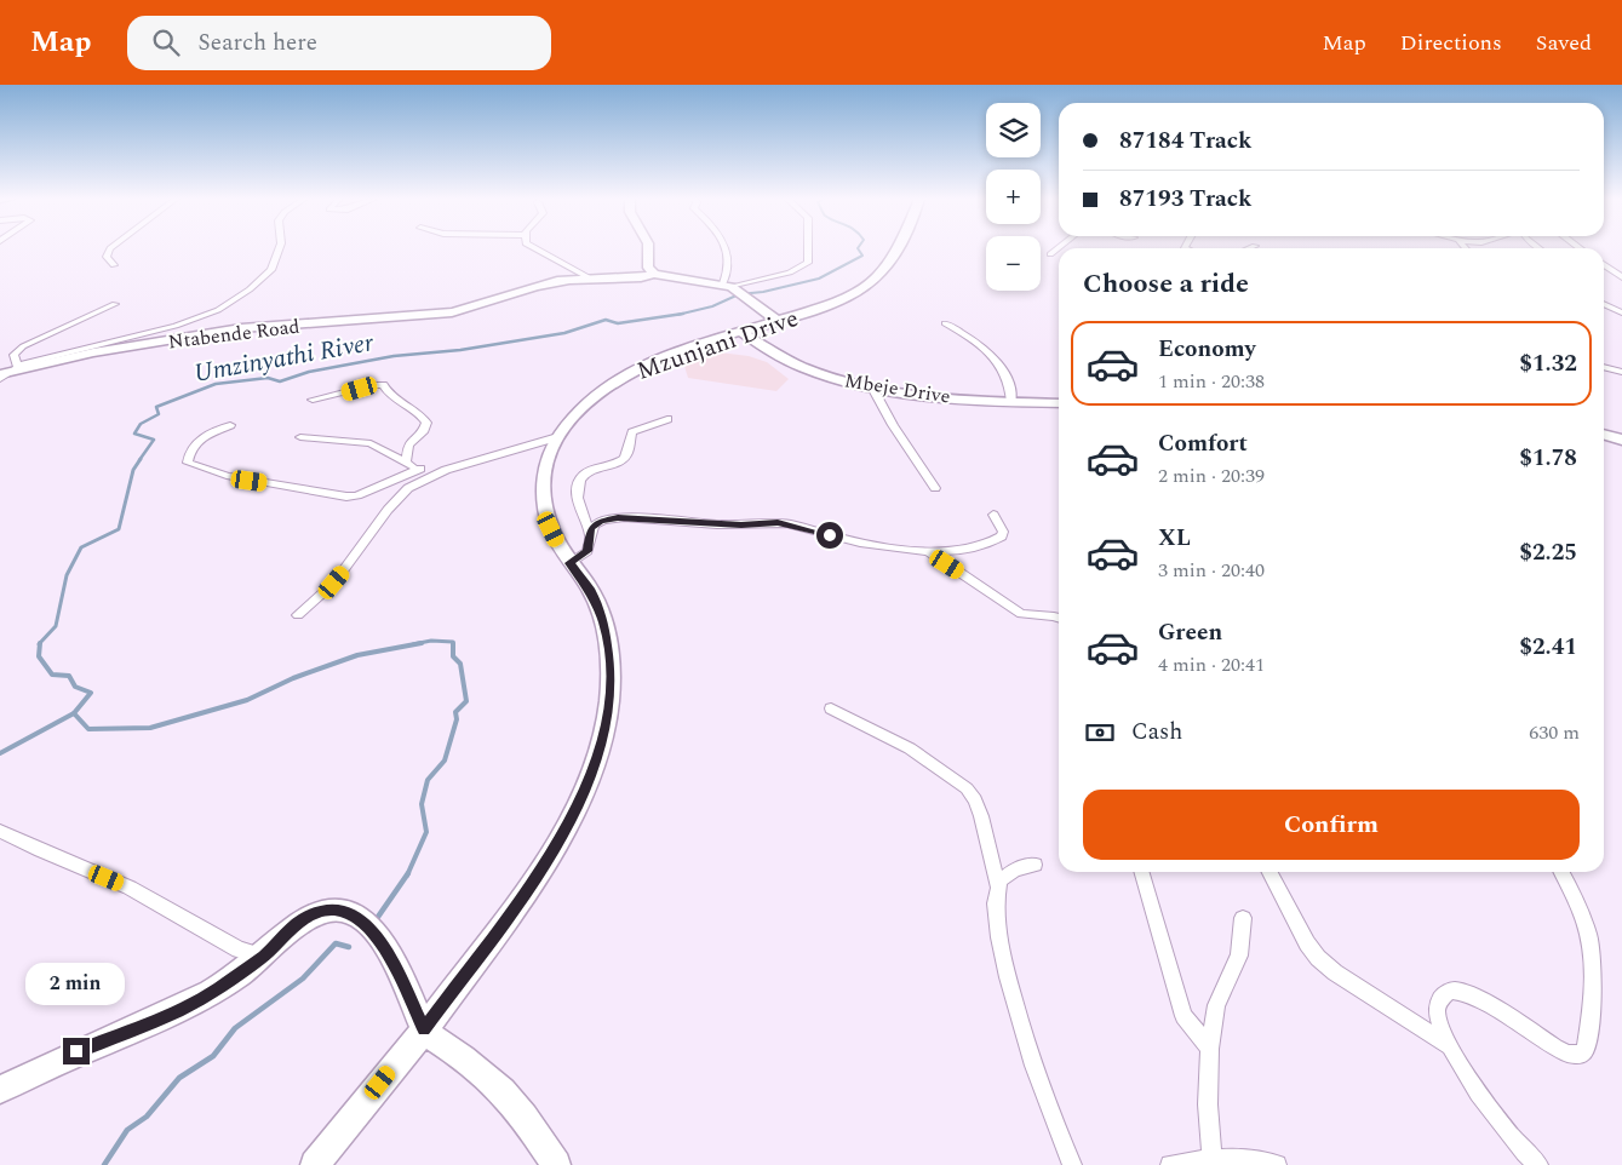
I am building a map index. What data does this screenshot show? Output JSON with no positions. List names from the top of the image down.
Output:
{
  "streets": {
    "street": ["Ntabende Road", "Mzunjani Drive", "Mbeje Drive"]
  },
  "crossings": [
    ["Mzunjani Drive", "Mbeje Drive"]
  ],
  "water": ["Umzinyathi River"],
  "page": {
    "header": "Map",
    "search": "Search here",
    "nav": ["Map", "Directions", "Saved"],
    "map_buttons": ["+", "−"],
    "banner": ["87184 Track", "87193 Track"],
    "heading": "Choose a ride",
    "list": [
      {
        "name": "Economy",
        "note": "1 min · 20:38",
        "value": "$1.32"
      },
      {
        "name": "Comfort",
        "note": "2 min · 20:39",
        "value": "$1.78"
      },
      {
        "name": "XL",
        "note": "3 min · 20:40",
        "value": "$2.25"
      },
      {
        "name": "Green",
        "note": "4 min · 20:41",
        "value": "$2.41"
      }
    ],
    "pay": ["Cash", "630 m"],
    "buttons": "Confirm",
    "bubble": "2 min"
  }
}
